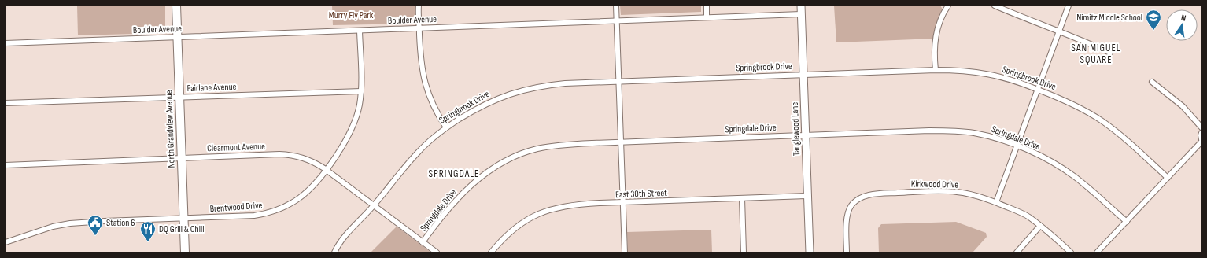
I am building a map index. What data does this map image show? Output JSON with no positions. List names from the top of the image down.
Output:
{
  "streets": {
    "main road": ["North Grandview Avenue", "Tanglewood Lane"],
    "street": [
      "Boulder Avenue",
      "Springbrook Drive",
      "Fairlane Avenue",
      "Springdale Drive",
      "Clearmont Avenue",
      "Kirkwood Drive",
      "East 30th Street",
      "Brentwood Drive"
    ]
  },
  "crossings": [
    ["Boulder Avenue", "North Grandview Avenue"],
    ["Boulder Avenue", "Tanglewood Lane"],
    ["Boulder Avenue", "Brentwood Drive"],
    ["Springbrook Drive", "Tanglewood Lane"],
    ["Springbrook Drive", "Clearmont Avenue"],
    ["Fairlane Avenue", "North Grandview Avenue"],
    ["Fairlane Avenue", "Brentwood Drive"],
    ["Springdale Drive", "Tanglewood Lane"],
    ["Springdale Drive", "Clearmont Avenue"],
    ["North Grandview Avenue", "Clearmont Avenue"],
    ["North Grandview Avenue", "Brentwood Drive"],
    ["Tanglewood Lane", "East 30th Street"],
    ["Clearmont Avenue", "Brentwood Drive"]
  ],
  "districts": ["SAN MIGUEL SQUARE", "SPRINGDALE"],
  "parks": ["Murry Fly Park"],
  "places": {
    "school or university": ["Nimitz Middle School"],
    "public building": ["Station 6"],
    "restaurant": ["DQ Grill & Chill"]
  },
  "north": "top"
}
